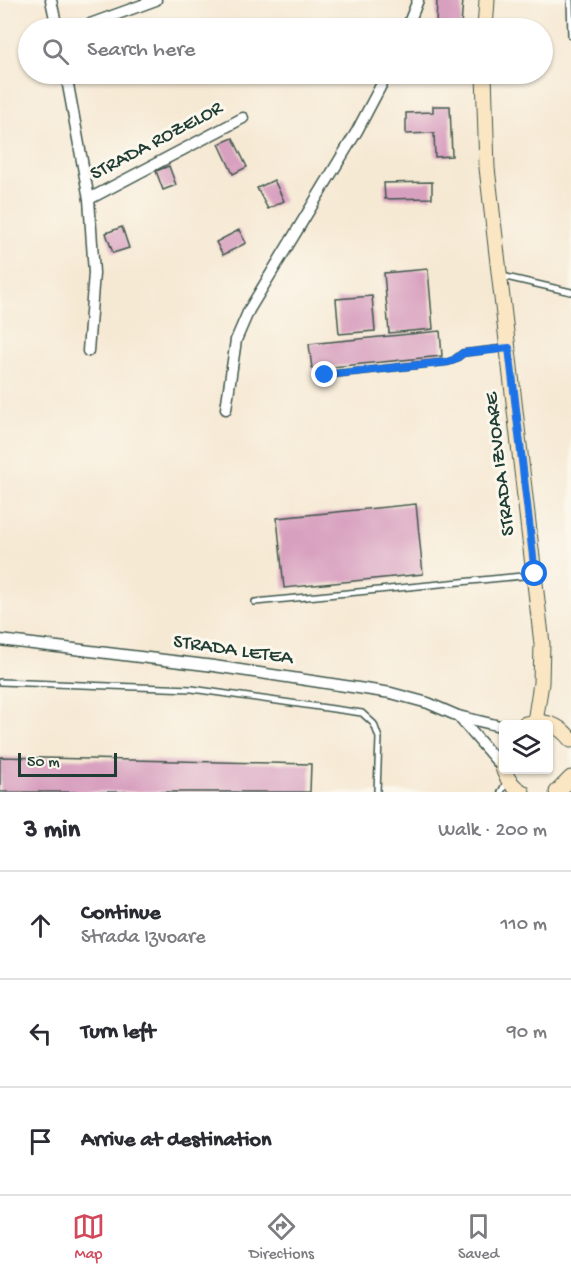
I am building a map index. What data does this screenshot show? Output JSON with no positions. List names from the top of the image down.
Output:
{
  "streets": {
    "main road": ["STRADA IZVOARE"],
    "street": ["STRADA ROZELOR", "STRADA LETEA"]
  },
  "scale_bar": "50 m",
  "page": {
    "search": "Search here",
    "scale": "50 m",
    "heading": ["3 min", "Walk · 200 m"],
    "list": [
      ["Continue", "Strada Izvoare", "110 m"],
      ["Turn left", "90 m"],
      "Arrive at destination"
    ],
    "nav": ["Map", "Directions", "Saved"]
  }
}
